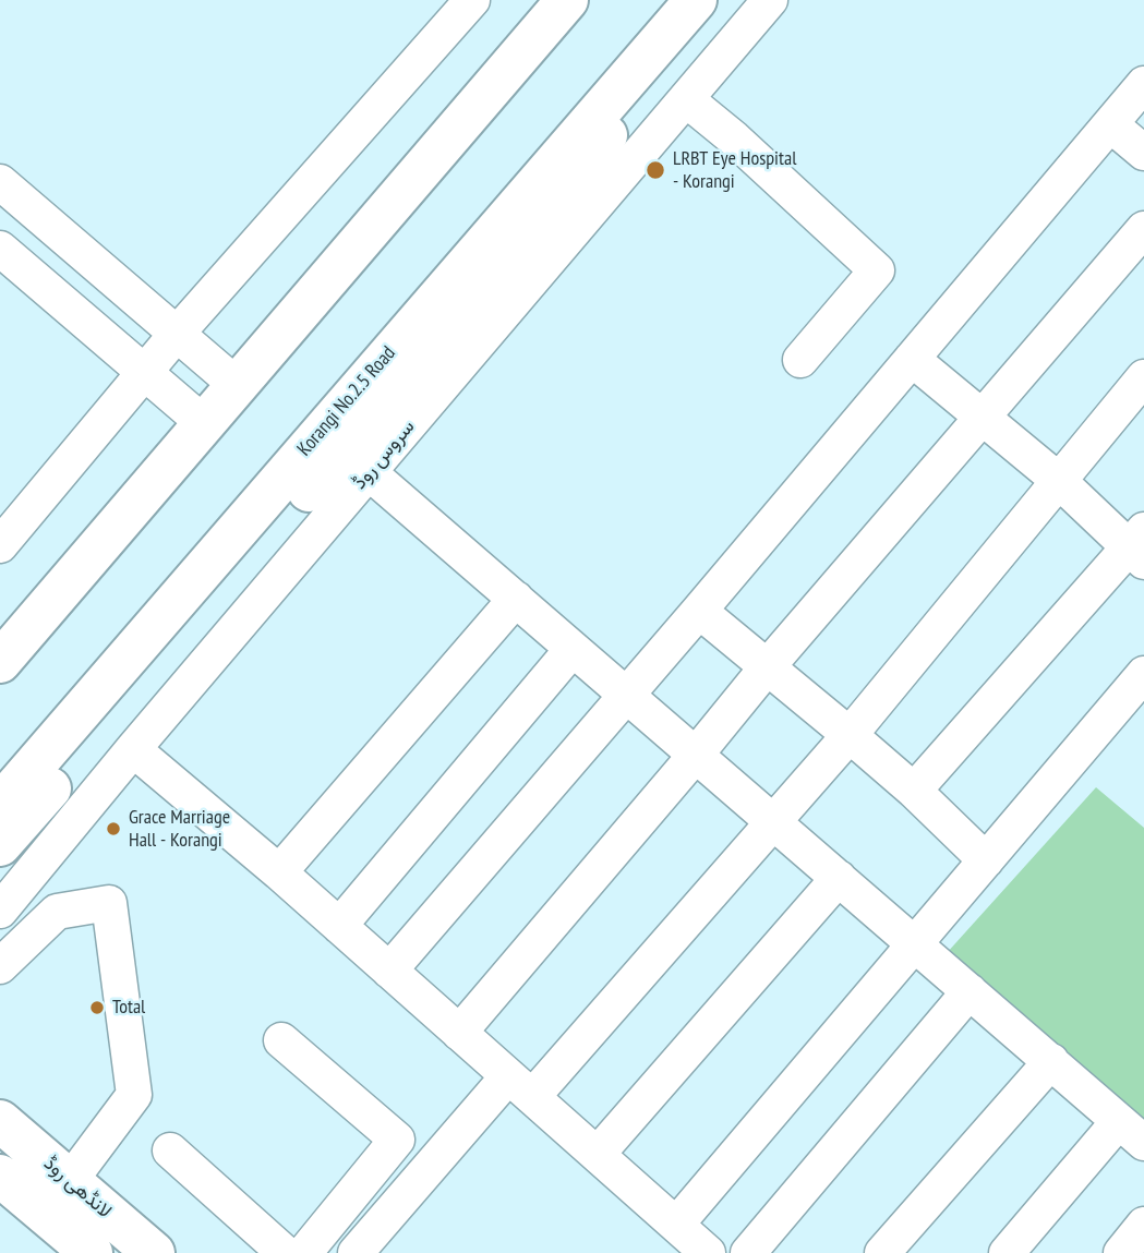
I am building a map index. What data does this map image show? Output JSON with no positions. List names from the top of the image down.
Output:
{
  "streets": {
    "main road": ["Korangi No.2.5 Road", "لانڈھی روڈ"],
    "street": ["سروس روڈ"]
  },
  "places": ["LRBT Eye Hospital - Korangi", "Grace Marriage Hall - Korangi", "Total"]
}
